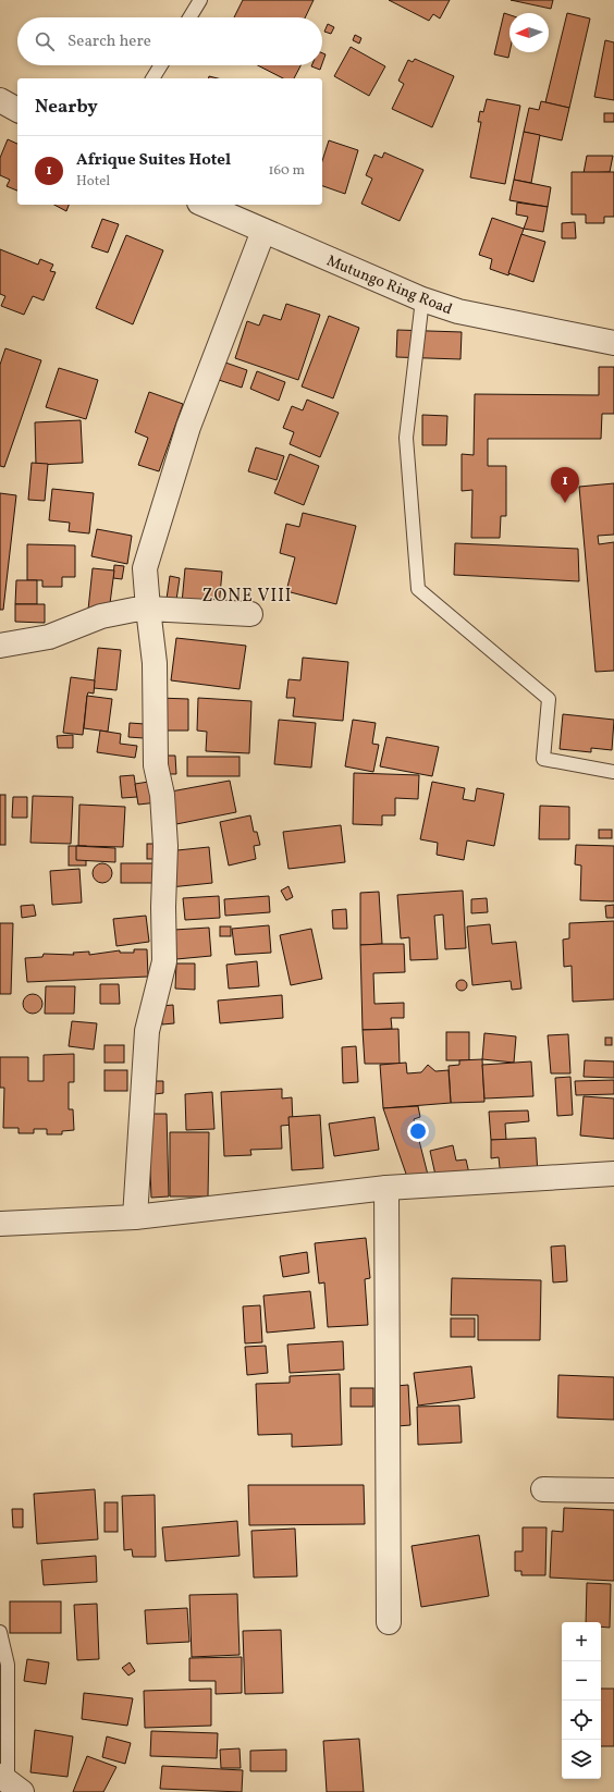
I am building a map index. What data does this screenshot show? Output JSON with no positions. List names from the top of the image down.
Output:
{
  "streets": {
    "street": ["Mutungo Ring Road"]
  },
  "districts": ["ZONE VIII"],
  "north": "left",
  "page": {
    "search": "Search here",
    "heading": "Nearby",
    "list": [
      {
        "mark": "1",
        "name": "Afrique Suites Hotel",
        "note": "Hotel",
        "value": "160 m"
      }
    ],
    "pins": "1",
    "map_buttons": ["+", "−"]
  }
}
